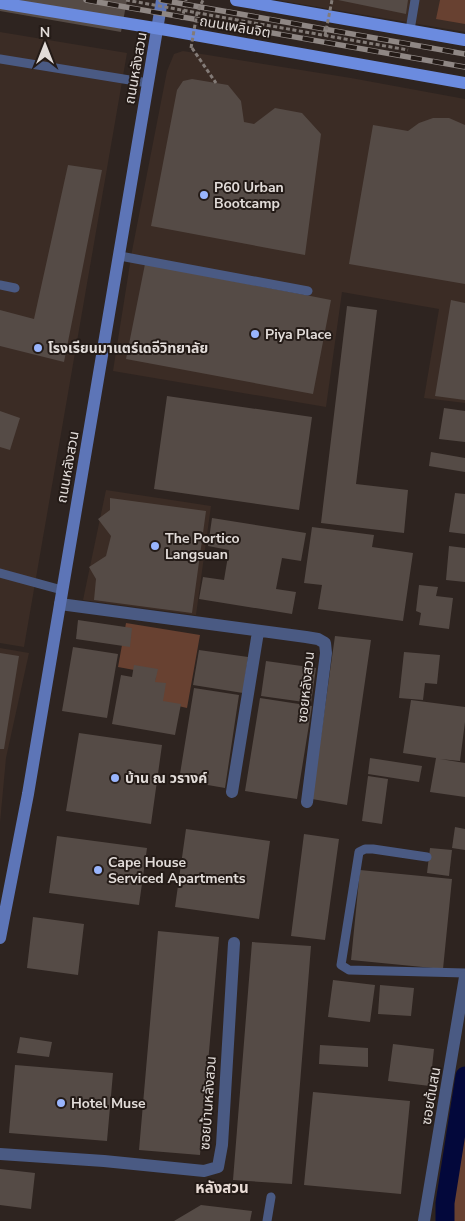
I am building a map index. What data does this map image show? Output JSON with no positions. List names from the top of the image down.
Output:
{
  "streets": {
    "main road": ["ถนนเพลินจิต"],
    "street": [
      "ถนนหลังสวน",
      "ซอยหลังสวน",
      "ซอยต้นสน",
      "ซอยบ้านหลังสวน"
    ]
  },
  "crossings": [
    ["ถนนเพลินจิต", "ถนนหลังสวน"],
    ["ถนนหลังสวน", "ซอยหลังสวน"]
  ],
  "districts": ["หลังสวน"],
  "places": [
    "P60 Urban Bootcamp",
    "Piya Place",
    "โรงเรียนมาแตร์เดอีวิทยาลัย",
    "The Portico Langsuan",
    "บ้าน ณ วรางค์",
    "Cape House Serviced Apartments",
    "Hotel Muse"
  ],
  "north": "top"
}
